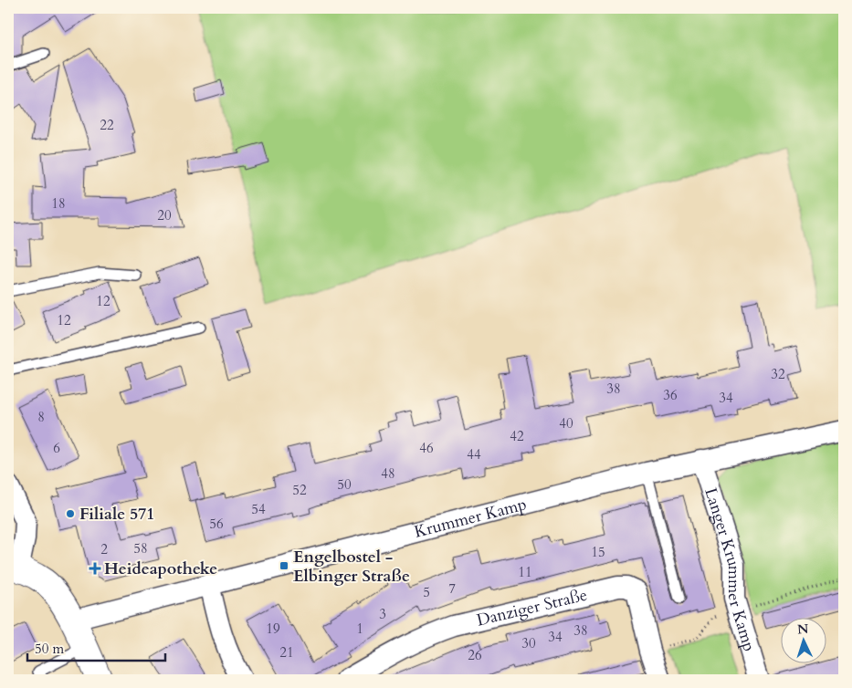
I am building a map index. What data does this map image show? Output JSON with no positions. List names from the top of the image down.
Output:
{
  "streets": {
    "street": ["Krummer Kamp", "Langer Krummer Kamp", "Danziger Straße"]
  },
  "crossings": [
    ["Krummer Kamp", "Langer Krummer Kamp"]
  ],
  "places": {
    "other": ["Filiale 571"],
    "transit": ["Engelbostel - Elbinger Straße"],
    "health": ["Heideapotheke"]
  },
  "house_numbers": [
    "22",
    "18",
    "20",
    "12",
    "12",
    "32",
    "38",
    "36",
    "34",
    "8",
    "40",
    "42",
    "6",
    "46",
    "44",
    "48",
    "50",
    "52",
    "54",
    "56",
    "58",
    "2",
    "15",
    "11",
    "7",
    "5",
    "3",
    "19",
    "1",
    "38",
    "34",
    "30",
    "21",
    "26"
  ],
  "scale_bar": "50 m",
  "north": "top"
}
